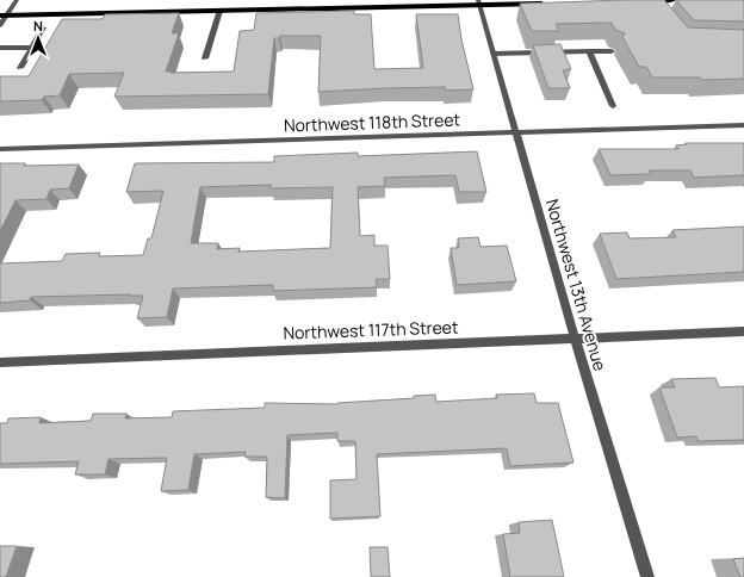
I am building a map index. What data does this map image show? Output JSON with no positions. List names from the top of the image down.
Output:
{
  "streets": {
    "street": ["Northwest 118th Street", "Northwest 13th Avenue", "Northwest 117th Street"]
  },
  "crossings": [
    ["Northwest 118th Street", "Northwest 13th Avenue"],
    ["Northwest 13th Avenue", "Northwest 117th Street"]
  ],
  "north": "top"
}
